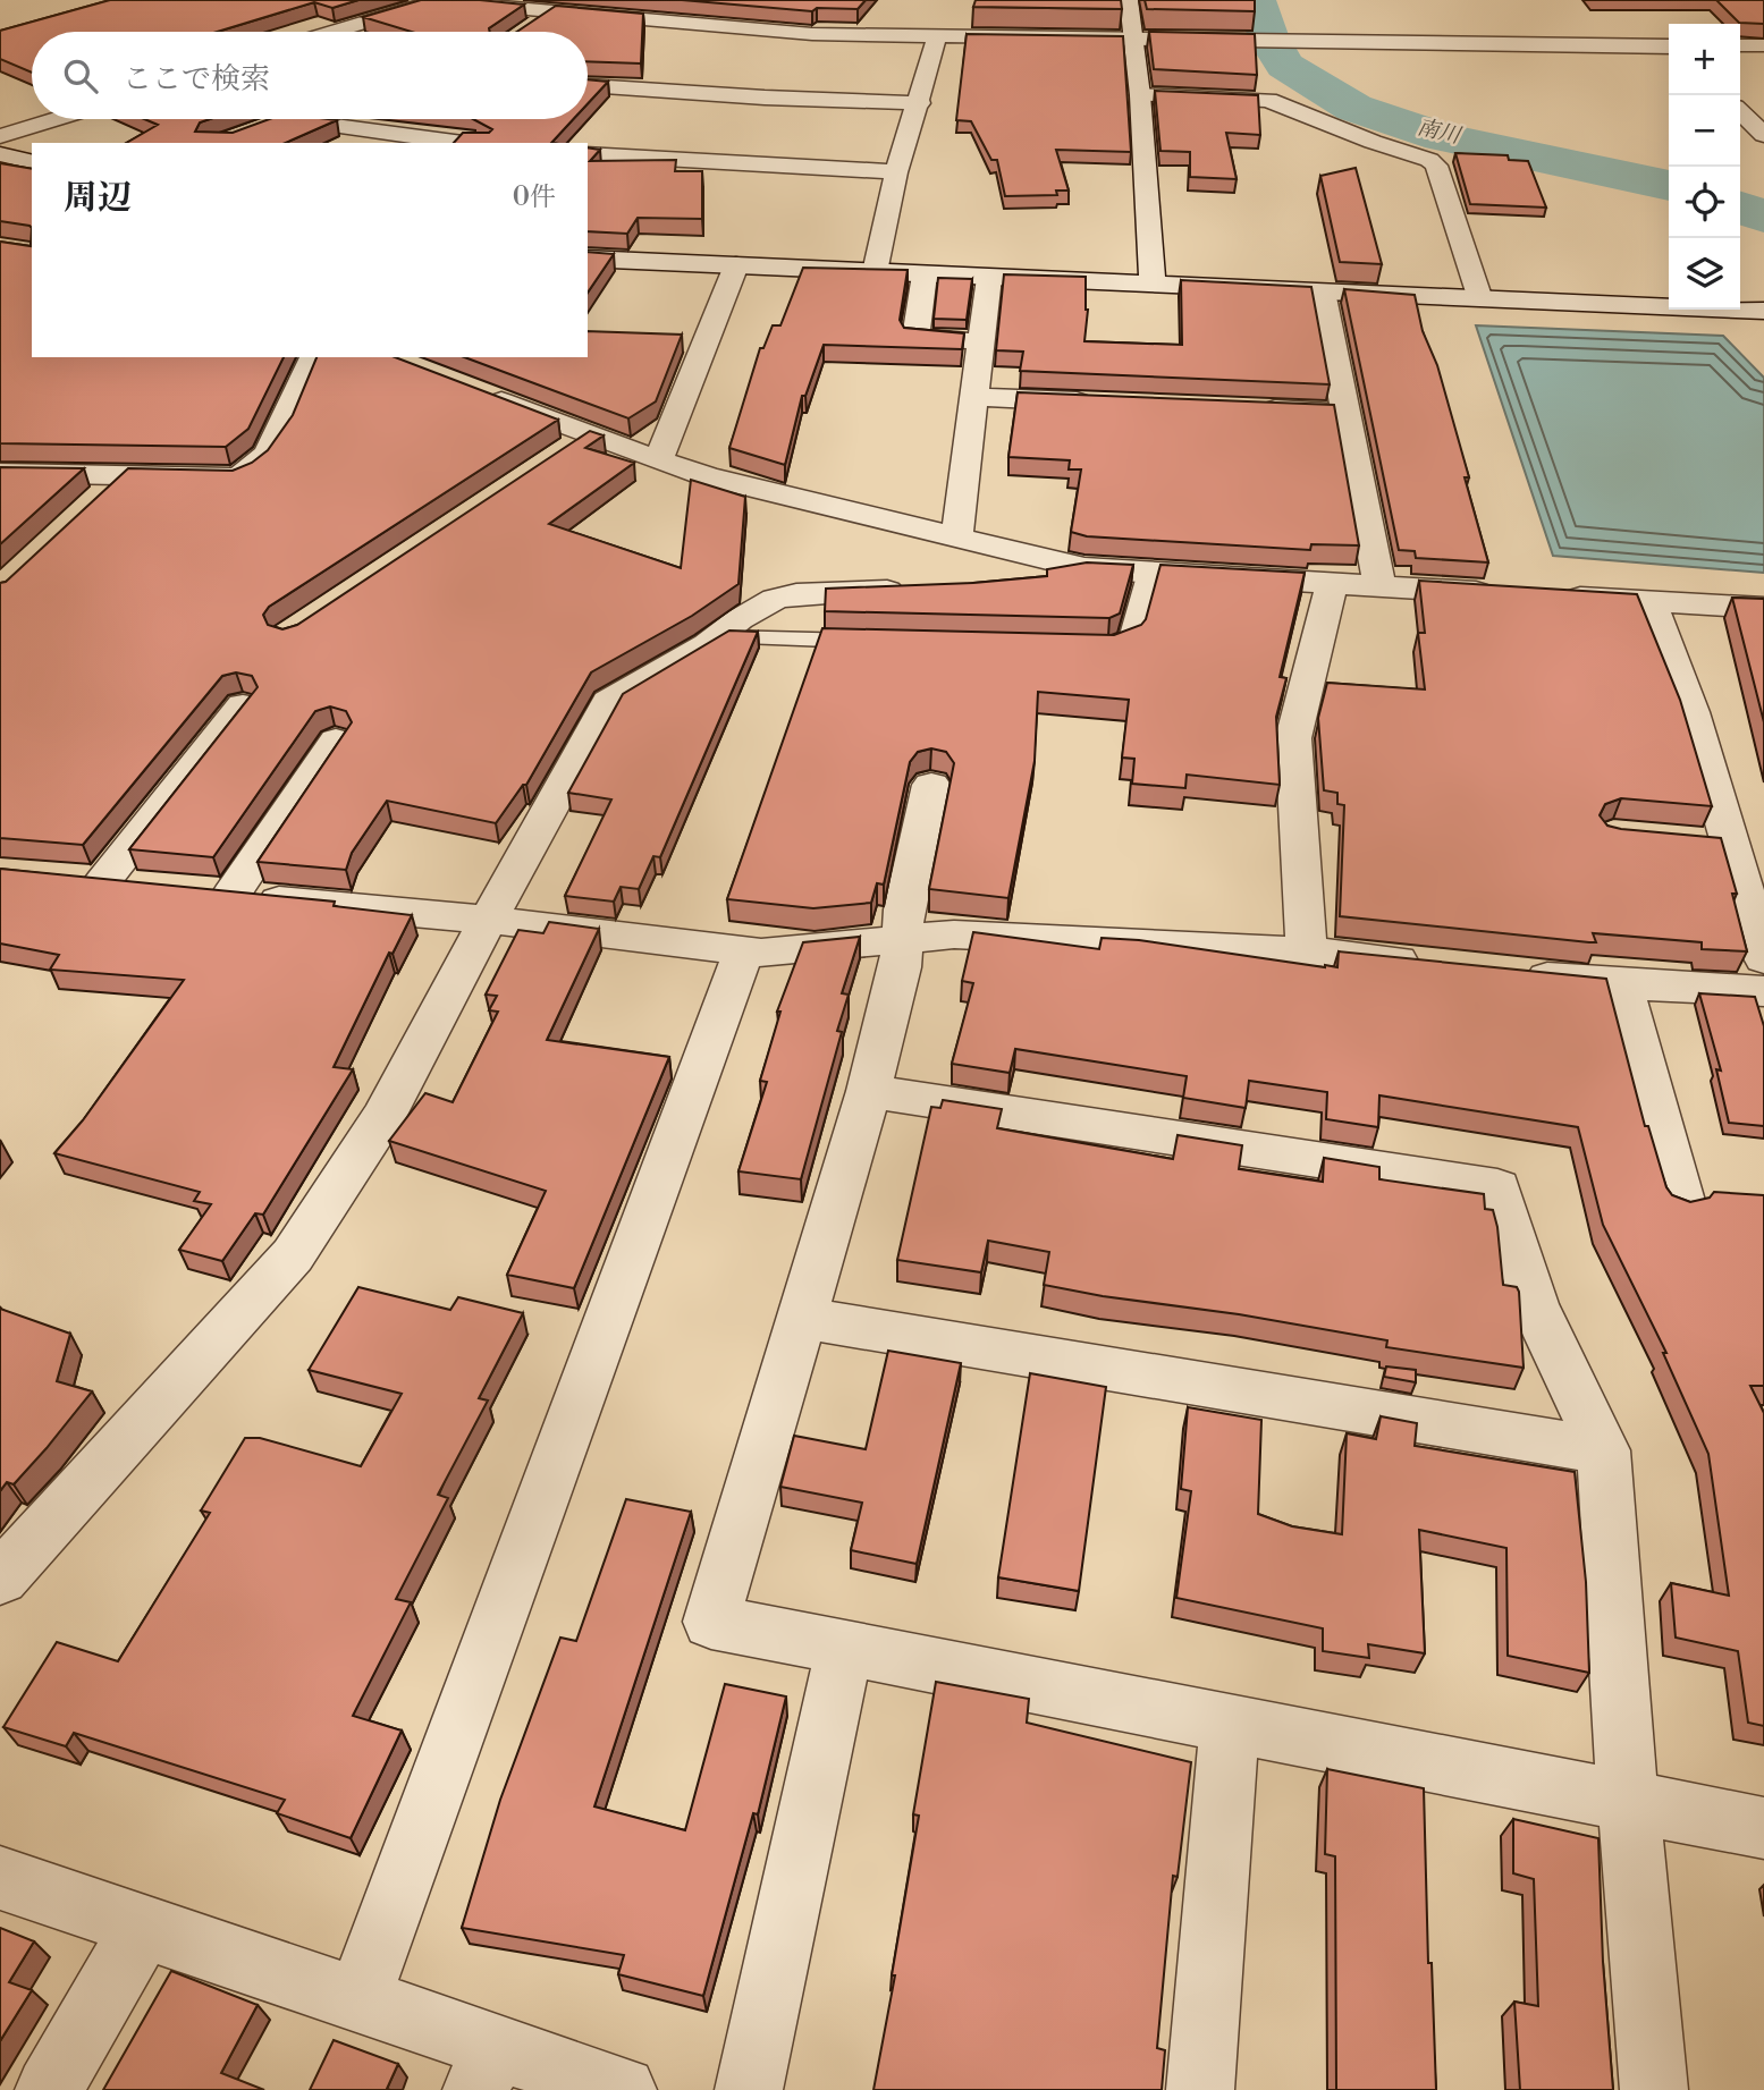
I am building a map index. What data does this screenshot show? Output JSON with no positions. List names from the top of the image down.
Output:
{
  "water": ["南川"],
  "page": {
    "map_buttons": ["+", "−"],
    "search": "ここで検索",
    "heading": ["周辺", "0件"]
  }
}
